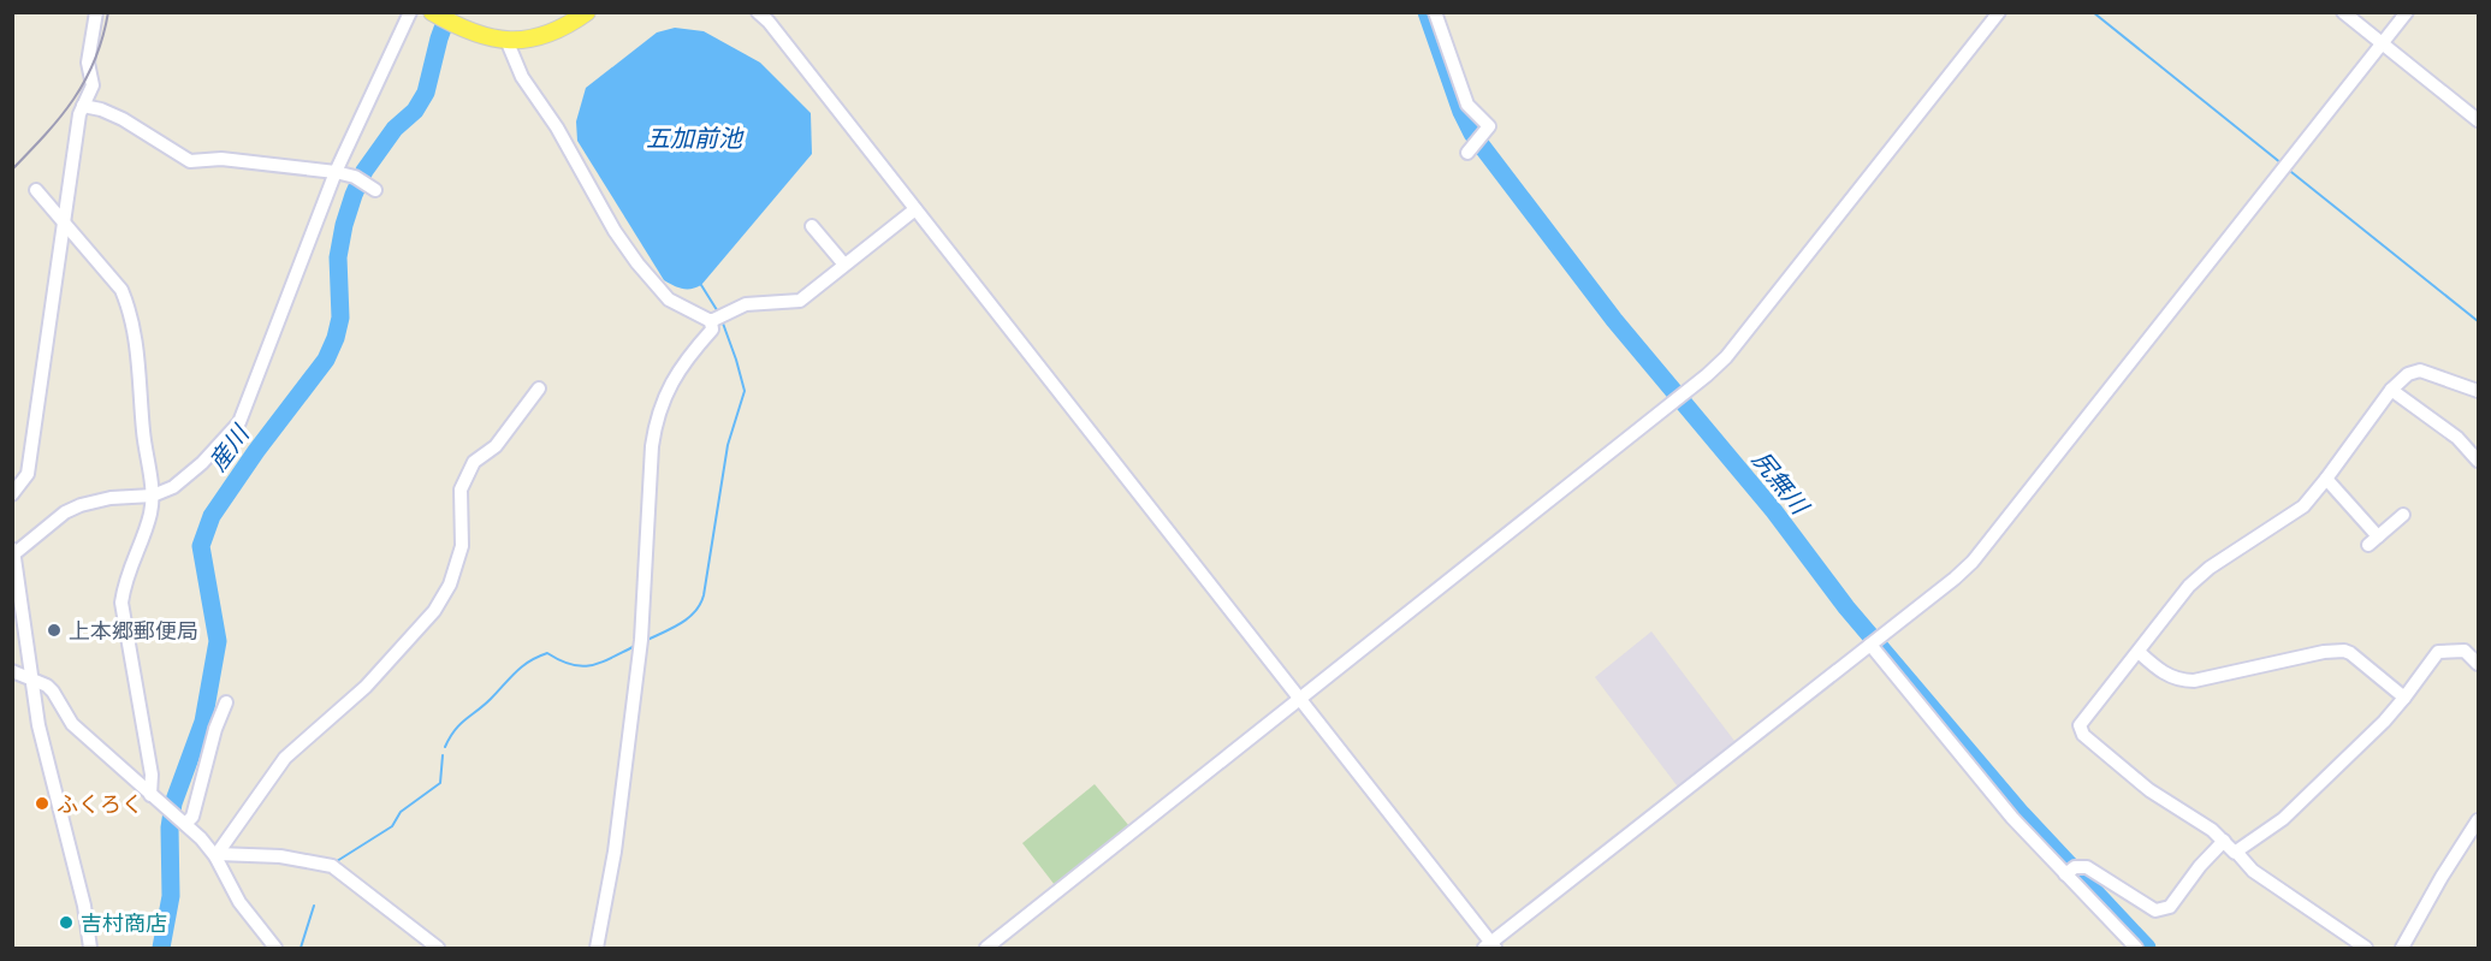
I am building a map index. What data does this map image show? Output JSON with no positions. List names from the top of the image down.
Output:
{
  "water": ["五加前池", "産川", "尻無川"],
  "places": ["上本郷郵便局", "ふくろく", "吉村商店"]
}
